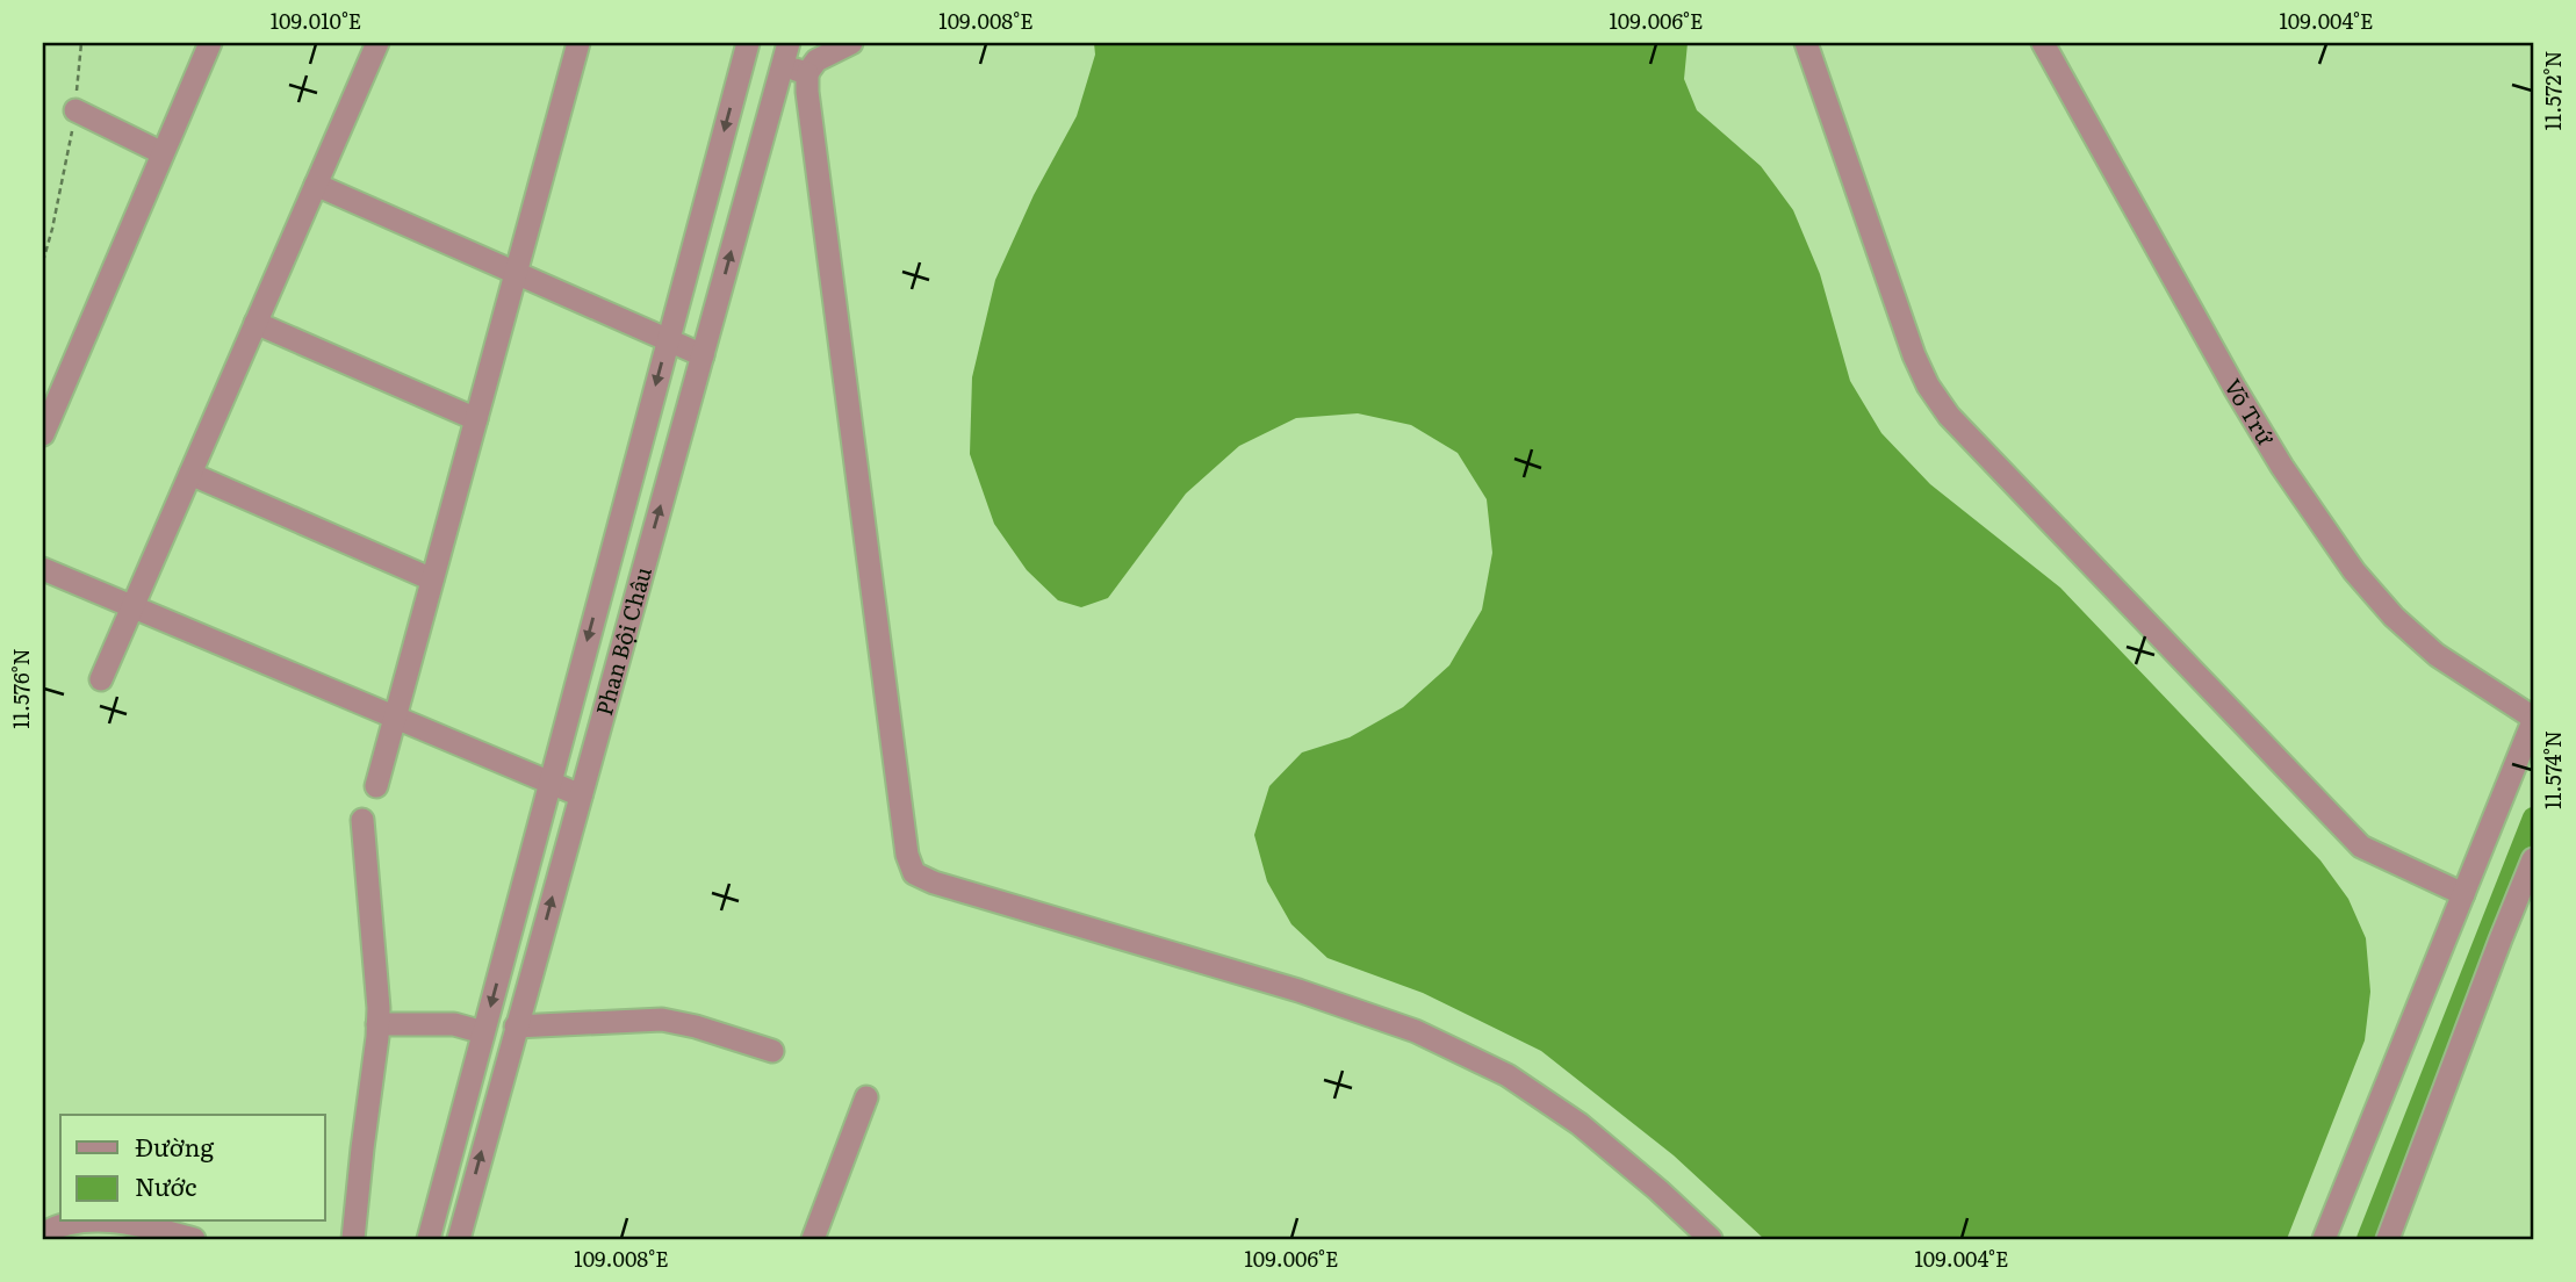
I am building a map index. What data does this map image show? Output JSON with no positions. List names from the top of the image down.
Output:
{
  "streets": {
    "street": ["Võ Trứ", "Phan Bội Châu"]
  },
  "legend": ["Đường", "Nước"],
  "coordinates": [
    "109.010°E",
    "109.008°E",
    "109.006°E",
    "109.004°E",
    "11.572°N",
    "11.576°N",
    "11.574°N"
  ]
}
